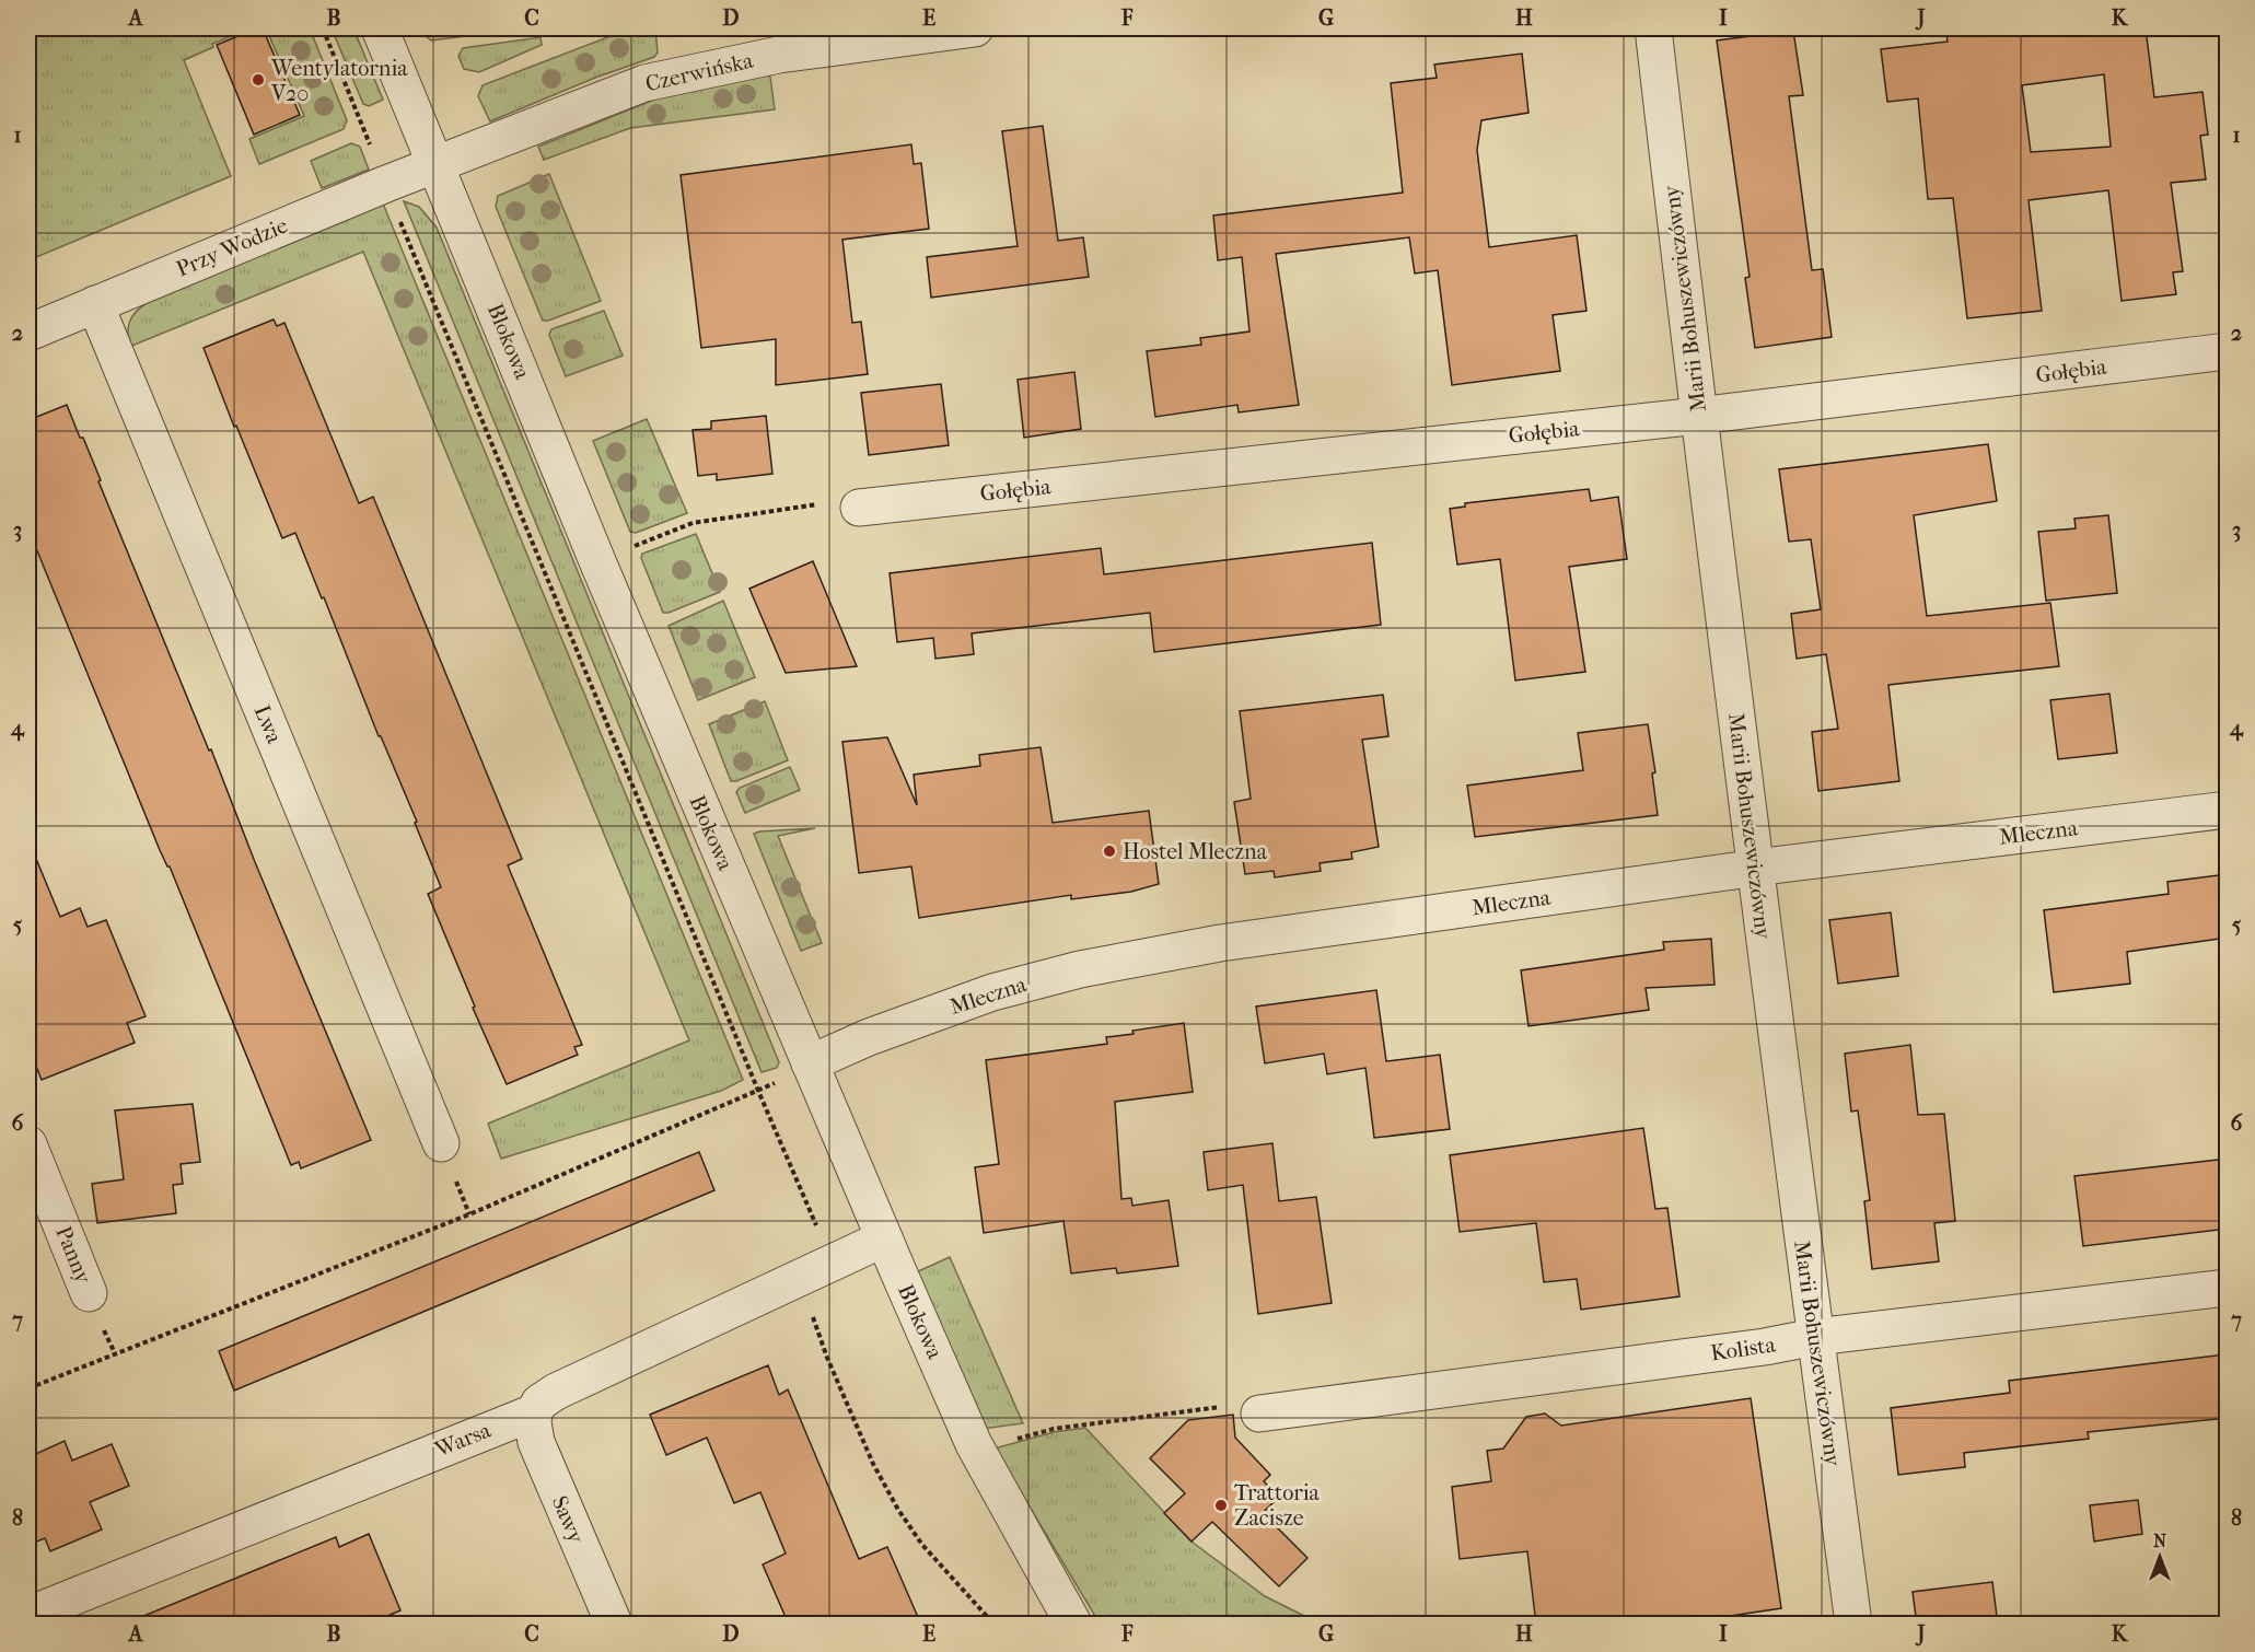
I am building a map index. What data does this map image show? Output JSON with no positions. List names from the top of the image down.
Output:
{
  "streets": {
    "street": [
      "Czerwińska",
      "Przy Wodzie",
      "Marii Bohuszewiczówny",
      "Blokowa",
      "Gołębia",
      "Lwa",
      "Mleczna",
      "Panny",
      "Kolista",
      "Warsa",
      "Sawy"
    ]
  },
  "crossings": [
    ["Czerwińska", "Przy Wodzie"],
    ["Czerwińska", "Blokowa"],
    ["Przy Wodzie", "Blokowa"],
    ["Przy Wodzie", "Lwa"],
    ["Marii Bohuszewiczówny", "Gołębia"],
    ["Marii Bohuszewiczówny", "Mleczna"],
    ["Marii Bohuszewiczówny", "Kolista"],
    ["Blokowa", "Mleczna"],
    ["Blokowa", "Warsa"],
    ["Warsa", "Sawy"]
  ],
  "places": ["Wentylatornia V20", "Hostel Mleczna", "Trattoria Zacisze"],
  "north": "top",
  "grid": {
    "columns": [
      "A",
      "B",
      "C",
      "D",
      "E",
      "F",
      "G",
      "H",
      "I",
      "J",
      "K"
    ],
    "rows": [
      "1",
      "2",
      "3",
      "4",
      "5",
      "6",
      "7",
      "8"
    ]
  }
}
